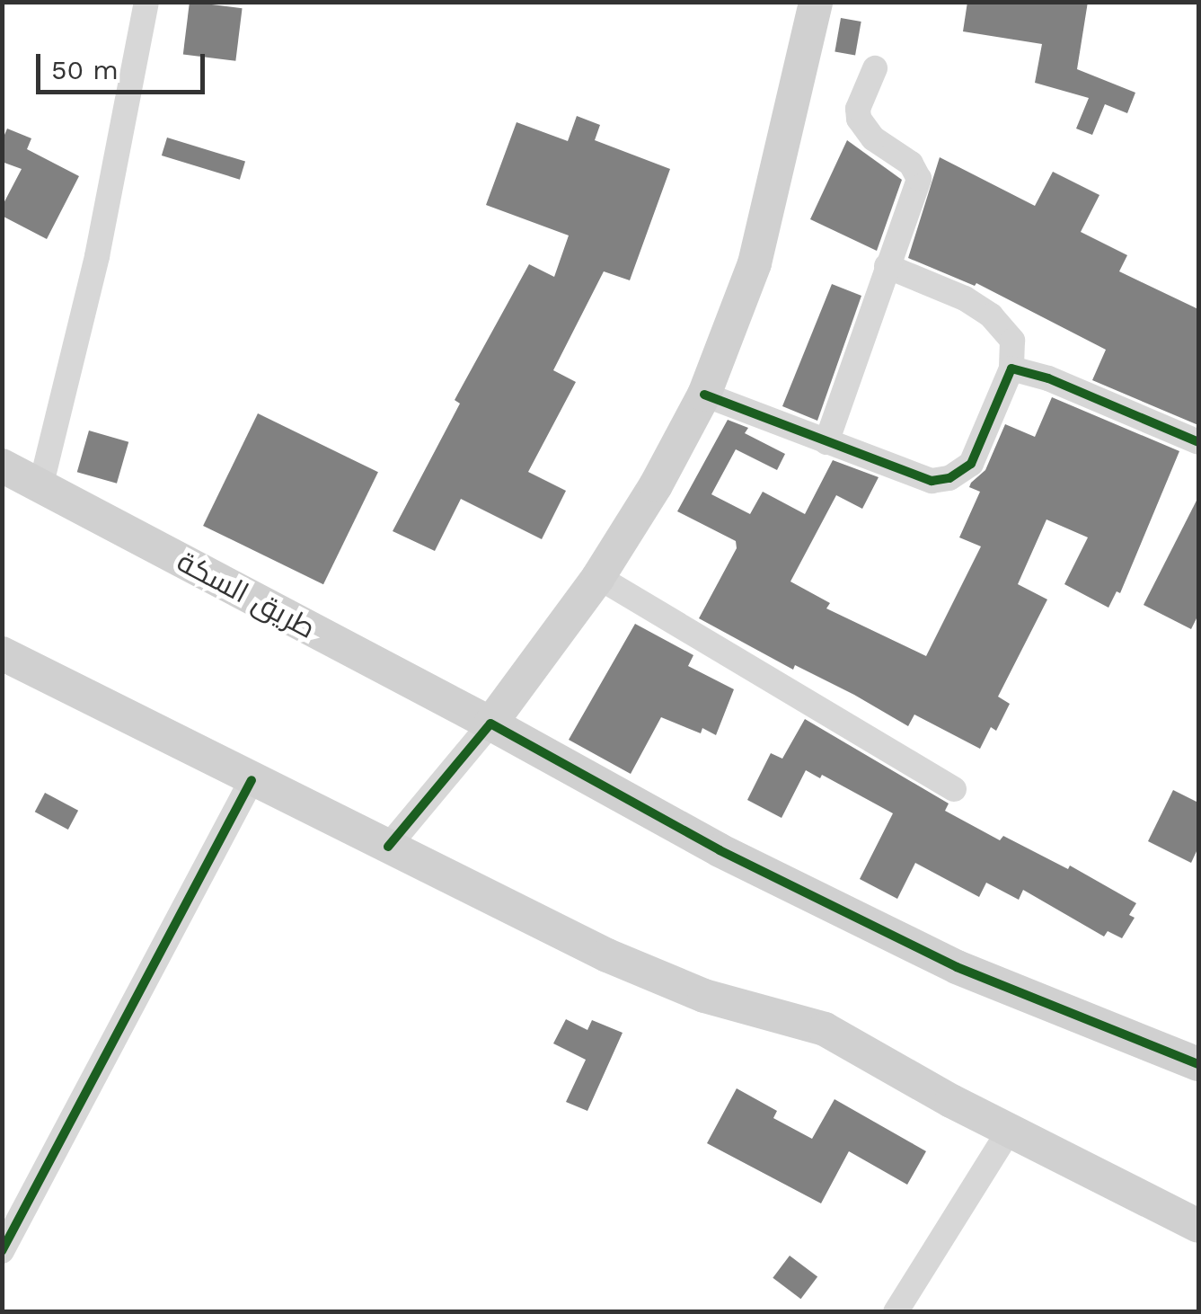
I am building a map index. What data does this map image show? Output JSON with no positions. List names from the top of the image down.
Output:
{
  "streets": {
    "main road": ["طريق السكة"]
  },
  "scale_bar": "50 m"
}
